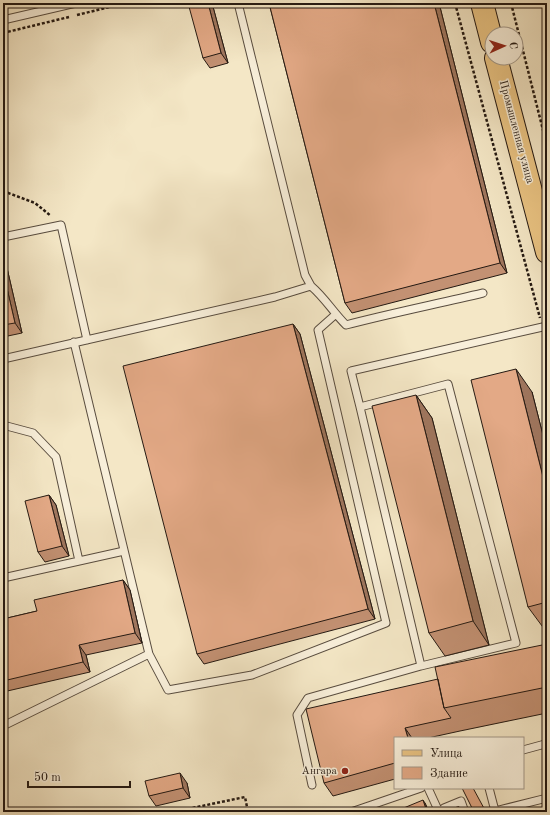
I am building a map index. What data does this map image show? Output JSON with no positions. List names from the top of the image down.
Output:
{
  "streets": {
    "main road": ["Промышленная улица"]
  },
  "places": ["Ангара"],
  "legend": ["Улица", "Здание"],
  "scale_bar": "50 m",
  "north": "right"
}
